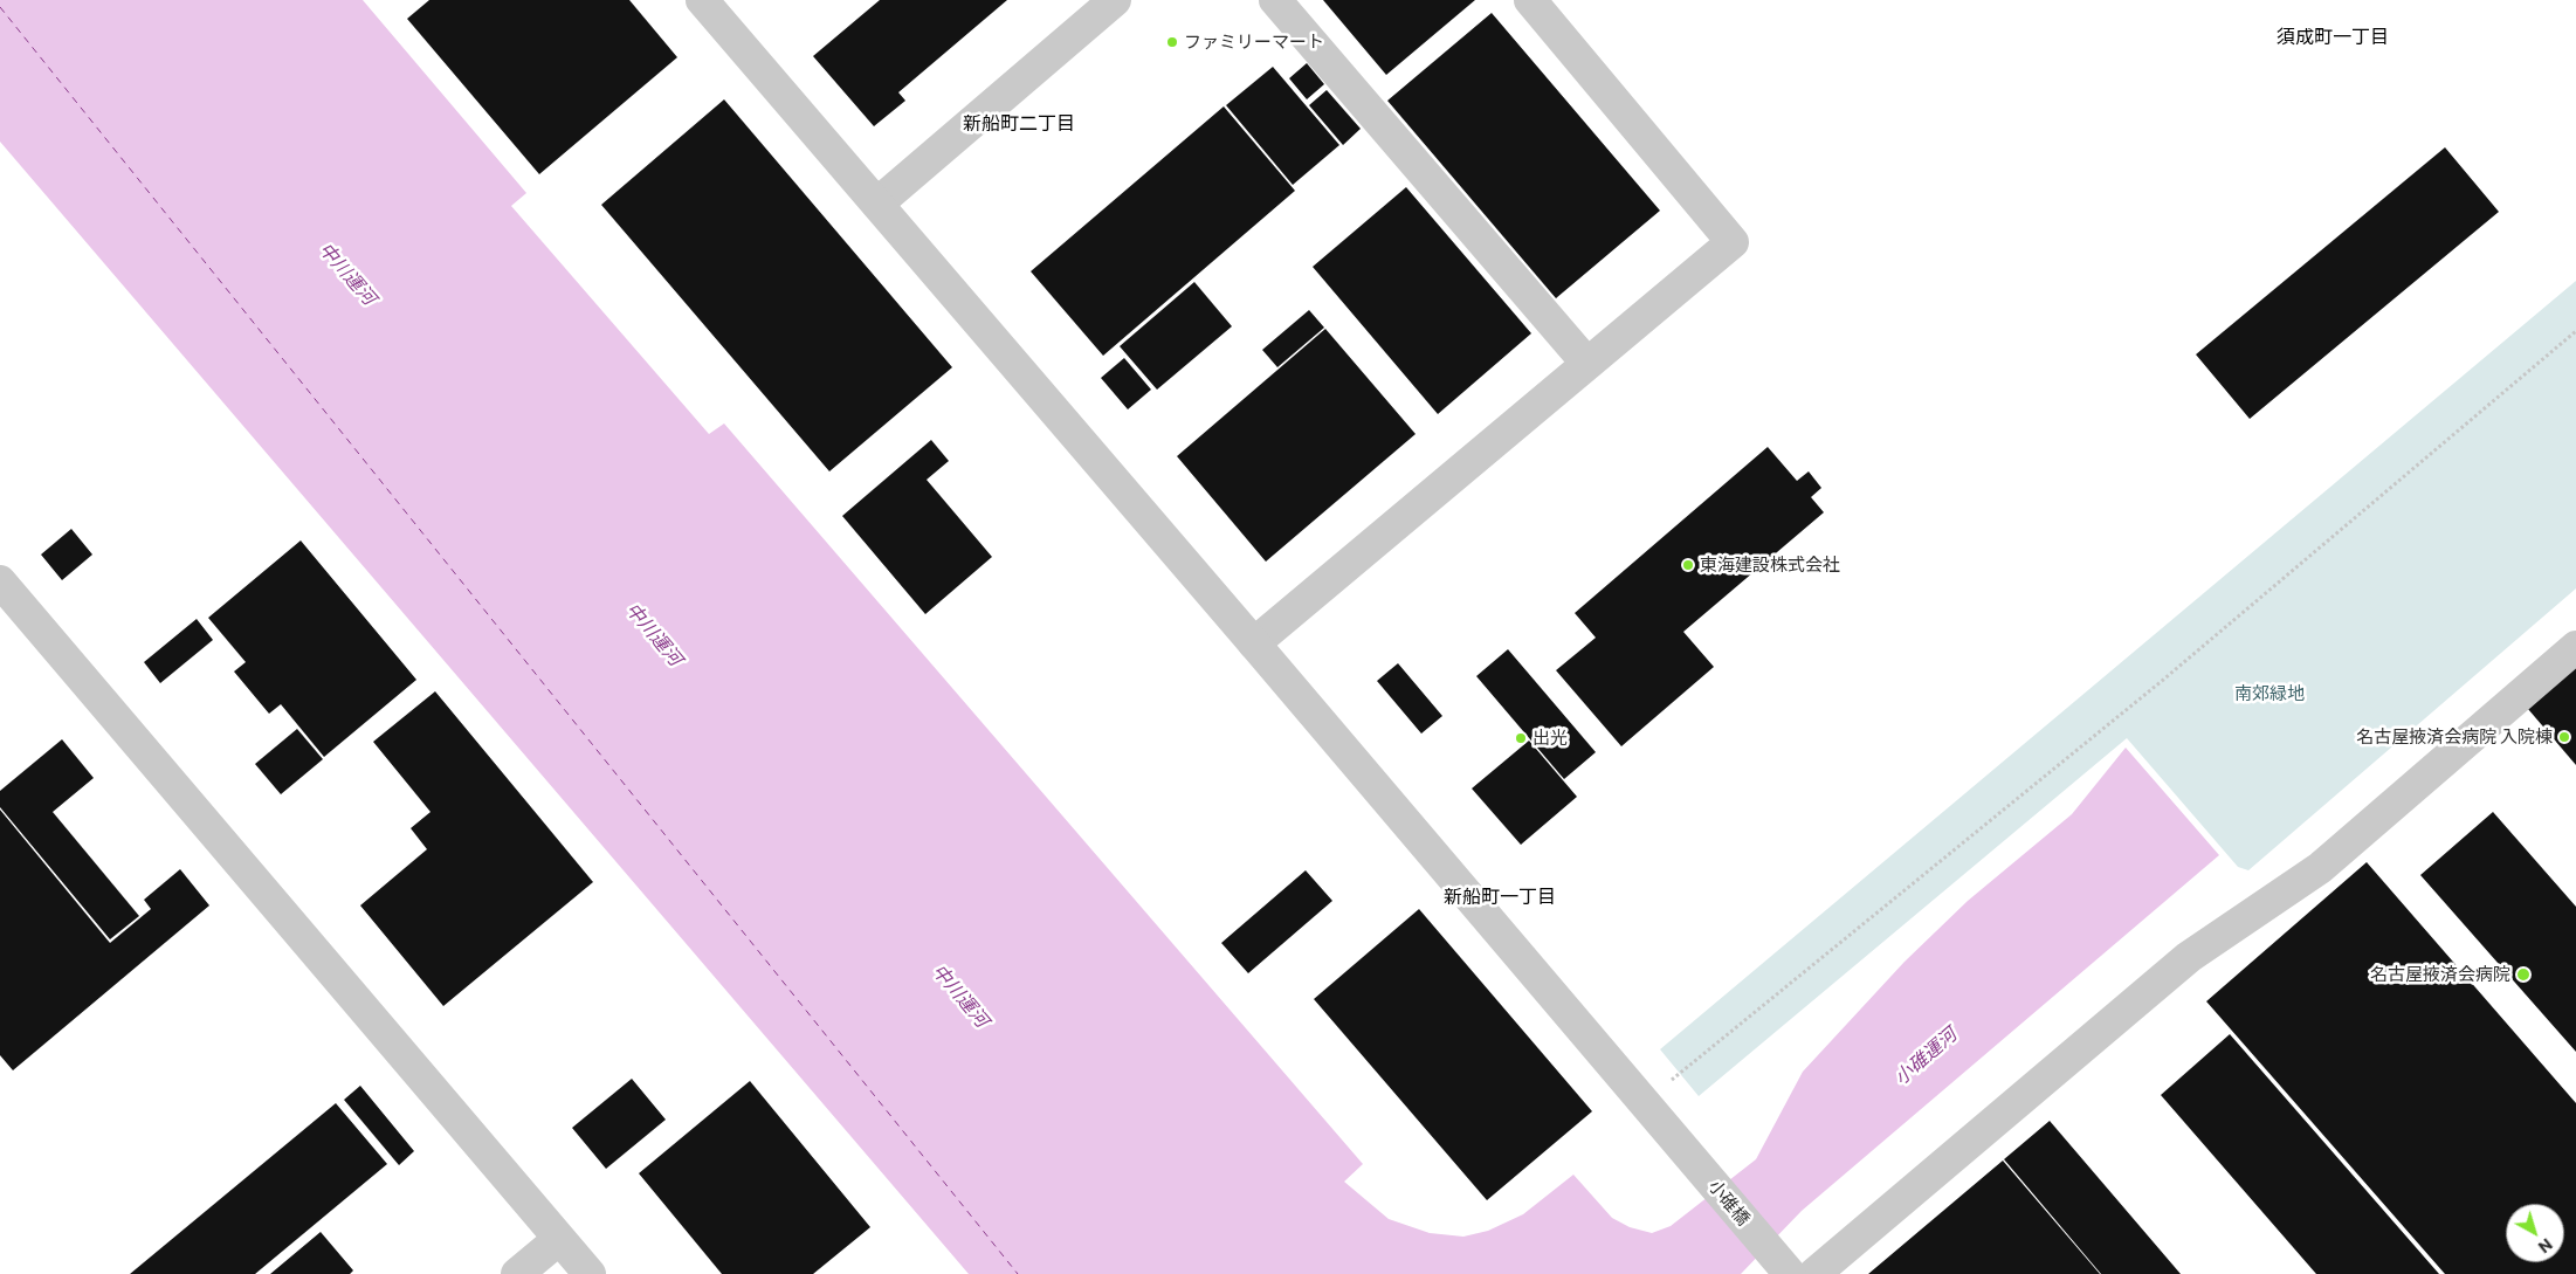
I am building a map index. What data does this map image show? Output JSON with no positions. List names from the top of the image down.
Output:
{
  "streets": {
    "street": ["小碓橋"]
  },
  "districts": ["須成町一丁目", "新船町二丁目", "新船町一丁目"],
  "water": ["中川運河", "小碓運河"],
  "parks": ["南郊緑地"],
  "places": [
    "ファミリーマート",
    "東海建設株式会社",
    "名古屋掖済会病院 入院棟",
    "出光",
    "名古屋掖済会病院"
  ],
  "north": "bottom right"
}
